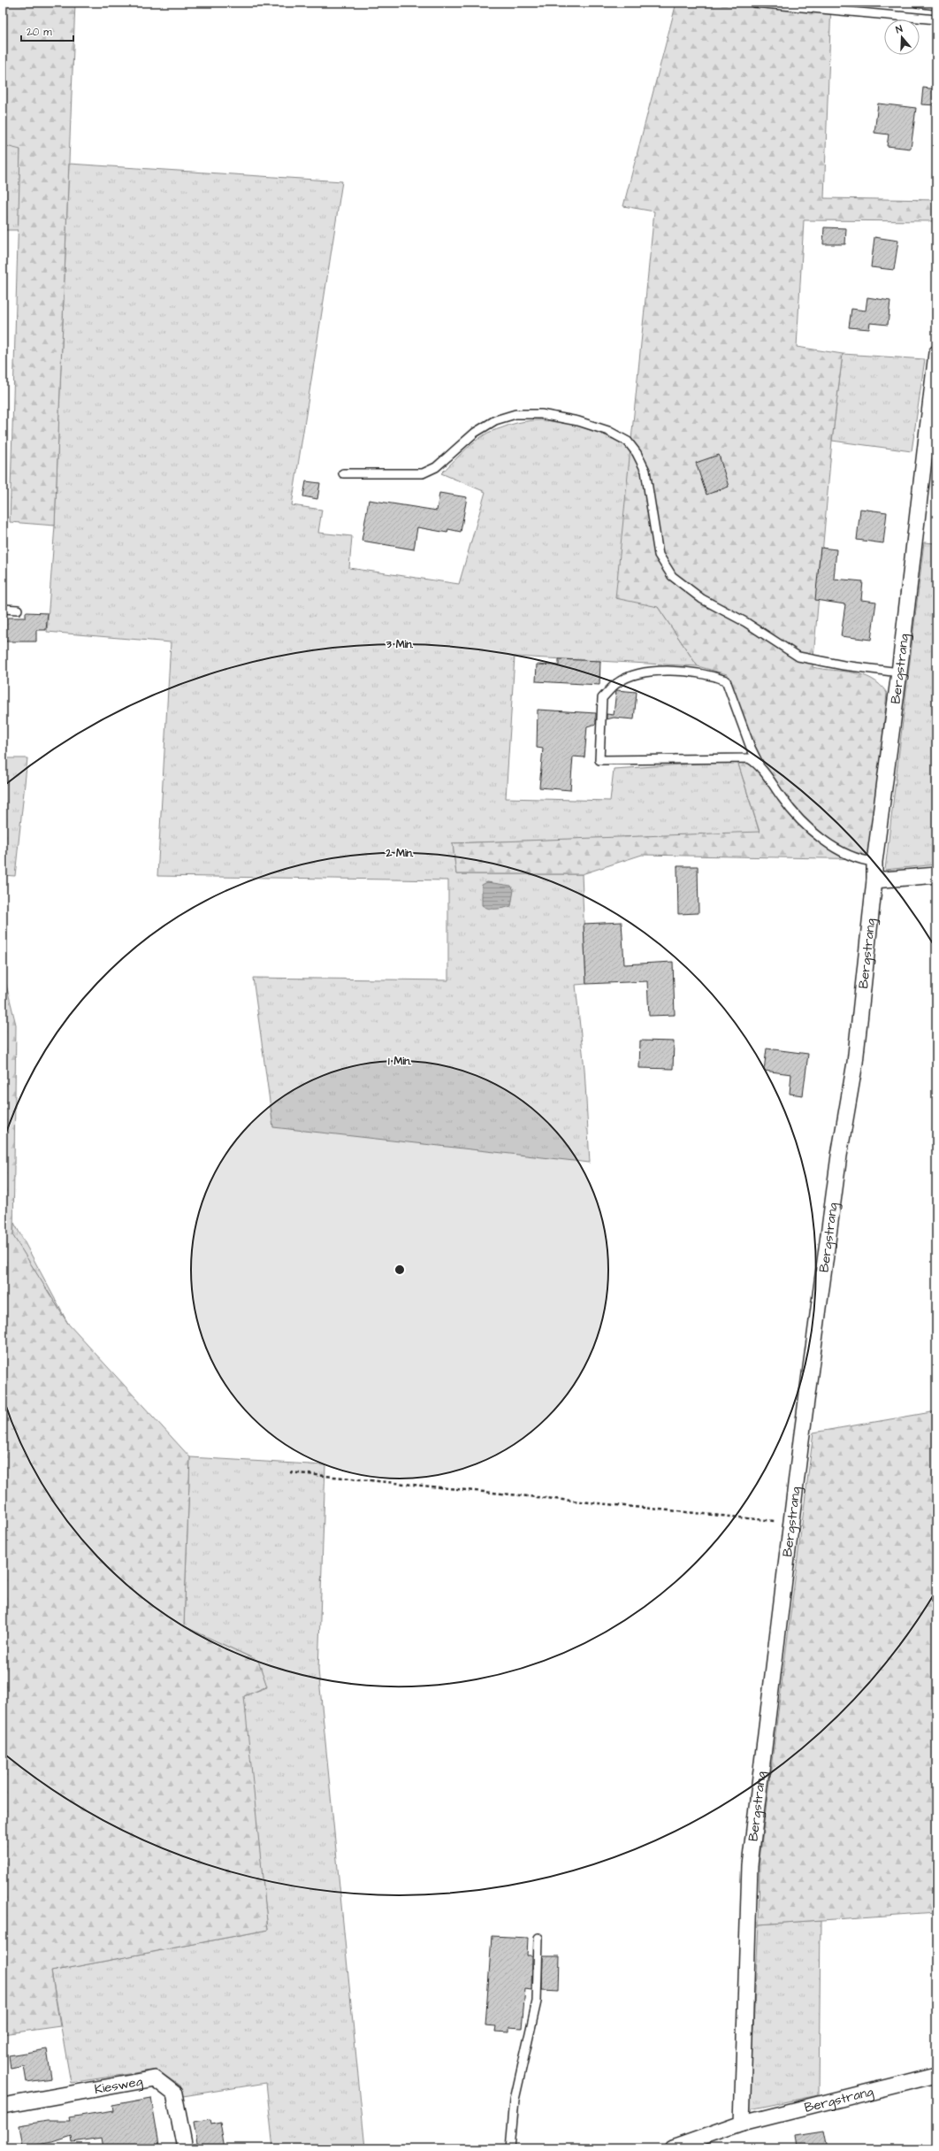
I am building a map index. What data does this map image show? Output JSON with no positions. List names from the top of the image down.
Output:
{
  "streets": {
    "street": ["Bergstrang", "Kiesweg"]
  },
  "scale_bar": "20 m",
  "north": "top",
  "rings": ["3 Min.", "2 Min.", "1 Min."]
}
